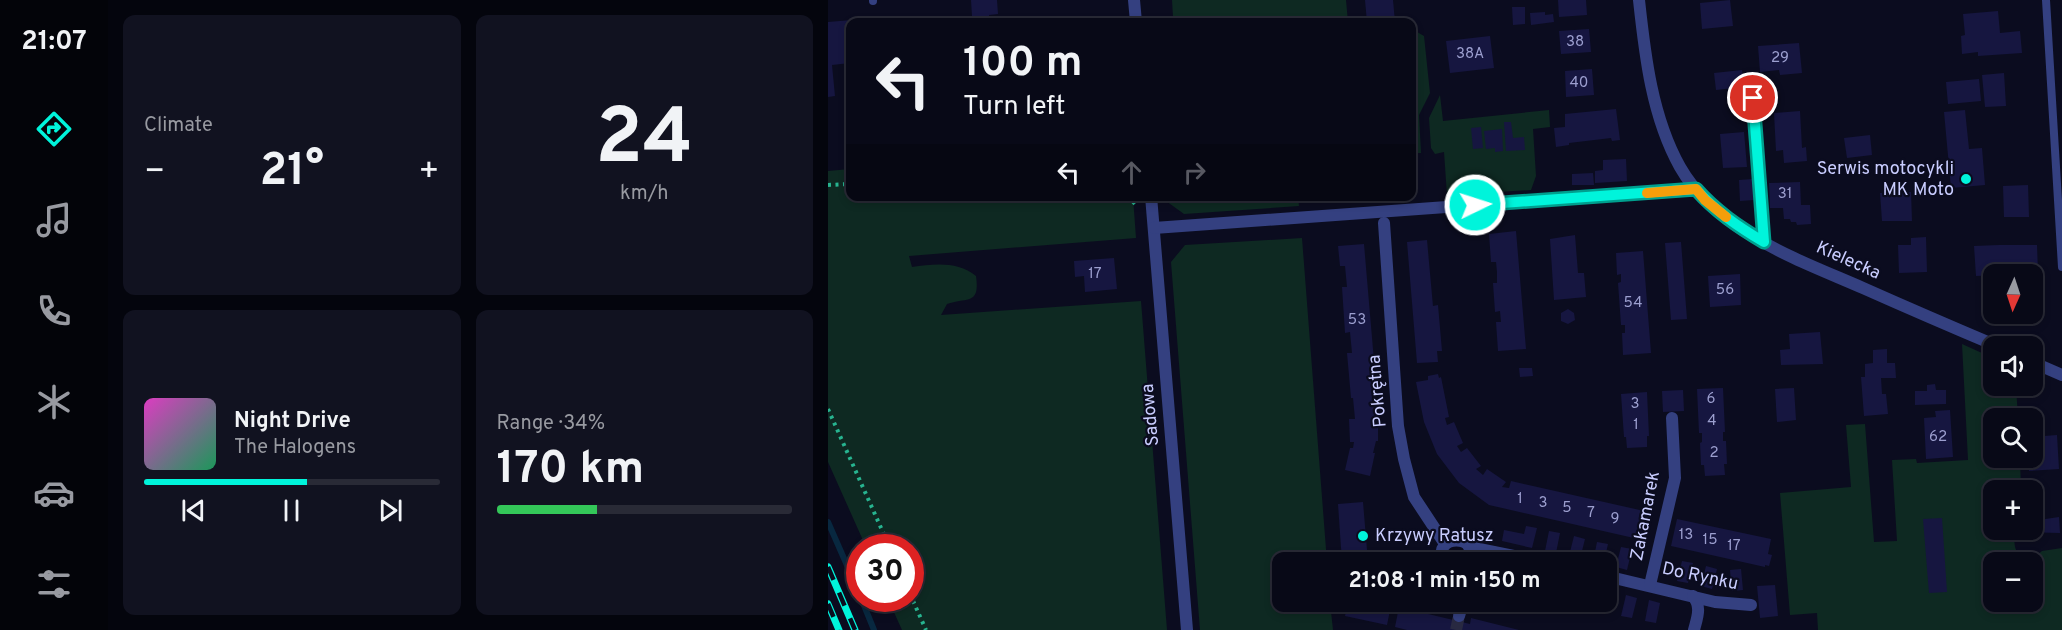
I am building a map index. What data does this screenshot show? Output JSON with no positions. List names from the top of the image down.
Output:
{
  "streets": {
    "street": [
      "Kielecka",
      "Pokrętna",
      "Sadowa",
      "Zakamarek",
      "Do Rynku"
    ]
  },
  "crossings": [
    ["Zakamarek", "Do Rynku"]
  ],
  "places": ["Serwis motocykli MK Moto", "Krzywy Ratusz"],
  "house_numbers": [
    "38",
    "38A",
    "29",
    "40",
    "31",
    "17",
    "56",
    "54",
    "53",
    "6",
    "3",
    "4",
    "1",
    "62",
    "2",
    "1",
    "3",
    "5",
    "7",
    "9",
    "13",
    "15",
    "17"
  ],
  "north": "bottom",
  "page": {
    "tabs": "21:07",
    "tile": [
      "Climate",
      ["24", "km/h"],
      ["Range · 34%", "170 km"]
    ],
    "turn": ["100 m", "Turn left"],
    "heat": ["−", "21°", "+"],
    "map_buttons": ["+", "−"],
    "song": ["Night Drive", "The Halogens"],
    "limit": "30",
    "trip": "21:08 · 1 min · 150 m"
  }
}
